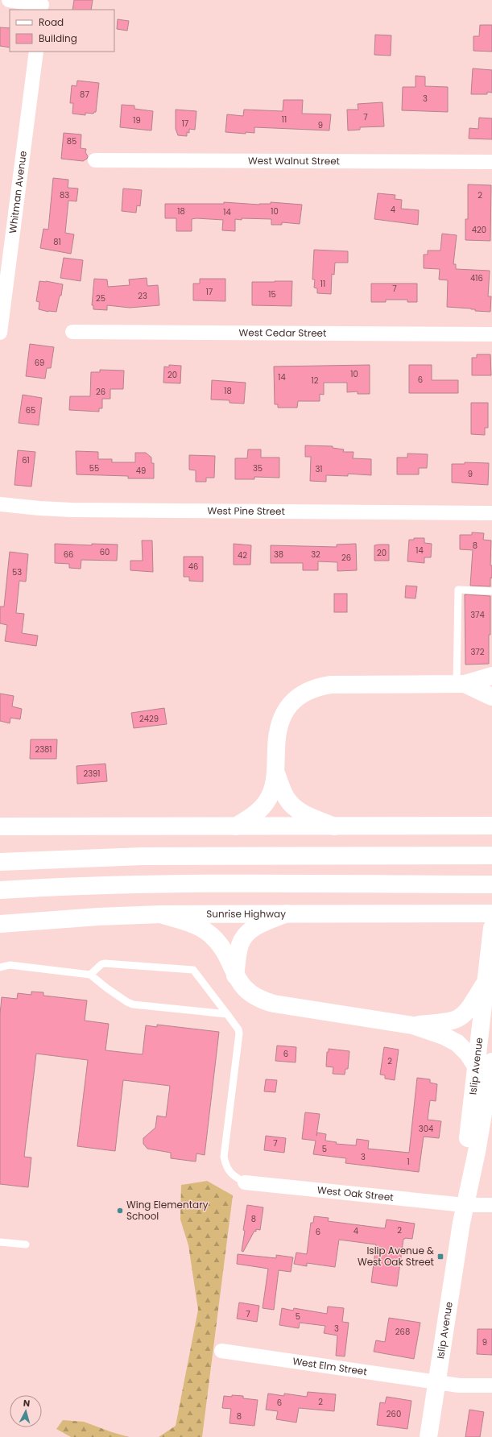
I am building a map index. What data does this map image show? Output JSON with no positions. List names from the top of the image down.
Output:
{
  "streets": {
    "main road": ["Sunrise Highway", "Islip Avenue"],
    "street": [
      "West Walnut Street",
      "Whitman Avenue",
      "West Cedar Street",
      "West Pine Street",
      "West Oak Street",
      "West Elm Street"
    ]
  },
  "crossings": [
    ["Islip Avenue", "West Oak Street"],
    ["Islip Avenue", "West Elm Street"]
  ],
  "places": {
    "other": ["Wing Elementary School"],
    "transit": ["Islip Avenue & West Oak Street"]
  },
  "house_numbers": [
    "87",
    "3",
    "7",
    "11",
    "19",
    "17",
    "9",
    "85",
    "83",
    "2",
    "4",
    "18",
    "10",
    "14",
    "420",
    "81",
    "416",
    "11",
    "7",
    "17",
    "15",
    "23",
    "25",
    "69",
    "10",
    "20",
    "14",
    "6",
    "12",
    "18",
    "26",
    "65",
    "61",
    "55",
    "35",
    "31",
    "49",
    "9",
    "8",
    "14",
    "60",
    "20",
    "66",
    "38",
    "32",
    "42",
    "26",
    "46",
    "53",
    "374",
    "372",
    "2429",
    "2381",
    "2391",
    "6",
    "2",
    "304",
    "7",
    "5",
    "3",
    "1",
    "8",
    "2",
    "4",
    "6",
    "7",
    "5",
    "3",
    "268",
    "9",
    "2",
    "6",
    "260",
    "8"
  ],
  "legend": ["Road", "Building"],
  "north": "top"
}
